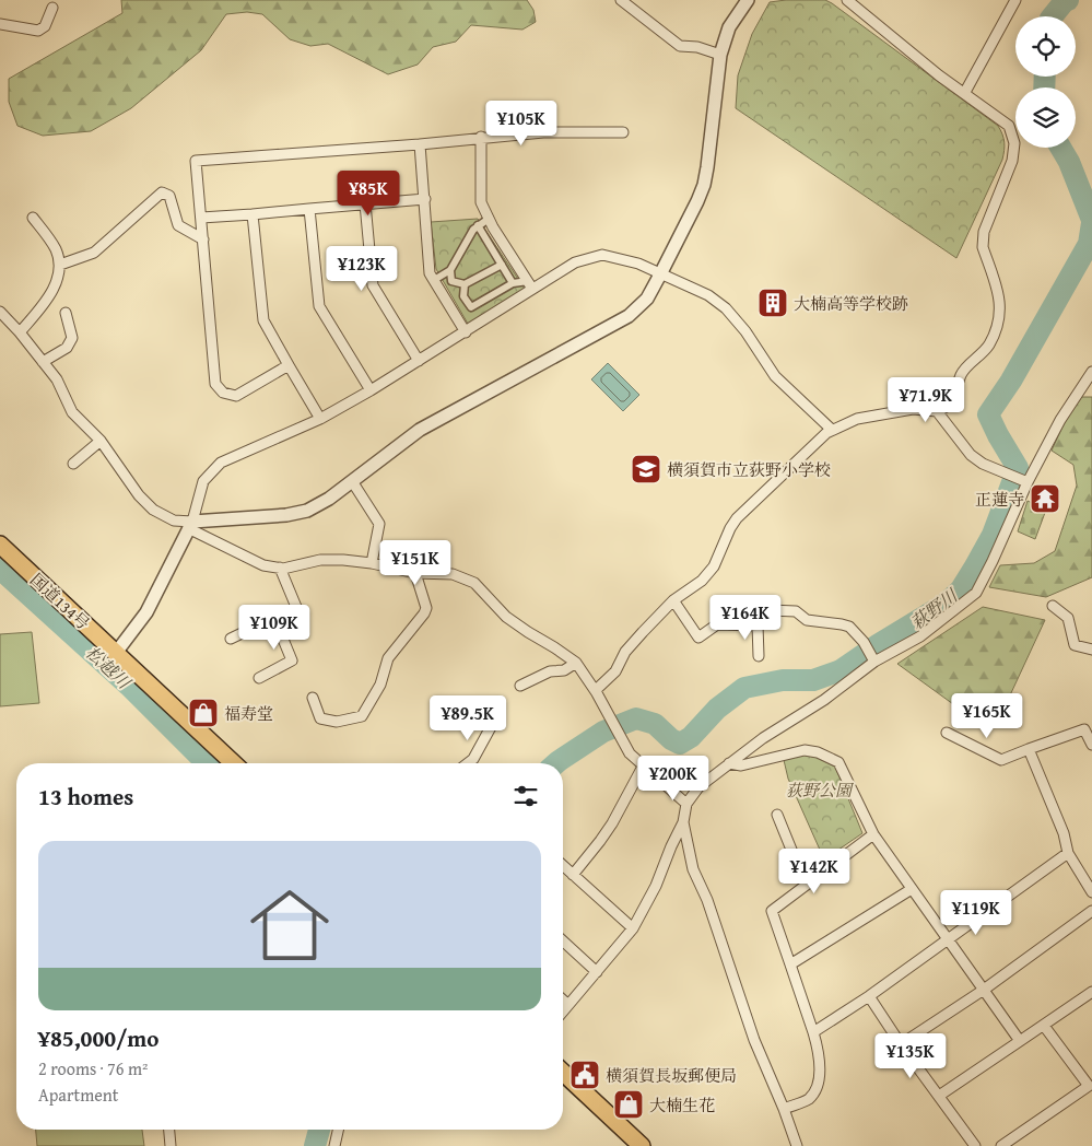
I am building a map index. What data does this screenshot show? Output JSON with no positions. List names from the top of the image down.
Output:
{
  "streets": {
    "highway": ["国道134号"]
  },
  "water": ["萩野川", "松越川"],
  "parks": ["荻野公園"],
  "places": {
    "building": ["大楠高等学校跡"],
    "school or university": ["横須賀市立荻野小学校"],
    "temple": ["正蓮寺"],
    "shop": ["福寿堂", "大楠生花"],
    "public building": ["横須賀長坂郵便局"]
  },
  "page": {
    "price": [
      "¥105K",
      "¥85K",
      "¥123K",
      "¥71.9K",
      "¥151K",
      "¥164K",
      "¥109K",
      "¥165K",
      "¥89.5K",
      "¥200K",
      "¥142K",
      "¥119K",
      "¥135K"
    ],
    "heading": "13 homes",
    "list": [
      {
        "name": "¥85,000/mo",
        "note": "2 rooms · 76 m² · Apartment"
      }
    ]
  }
}
